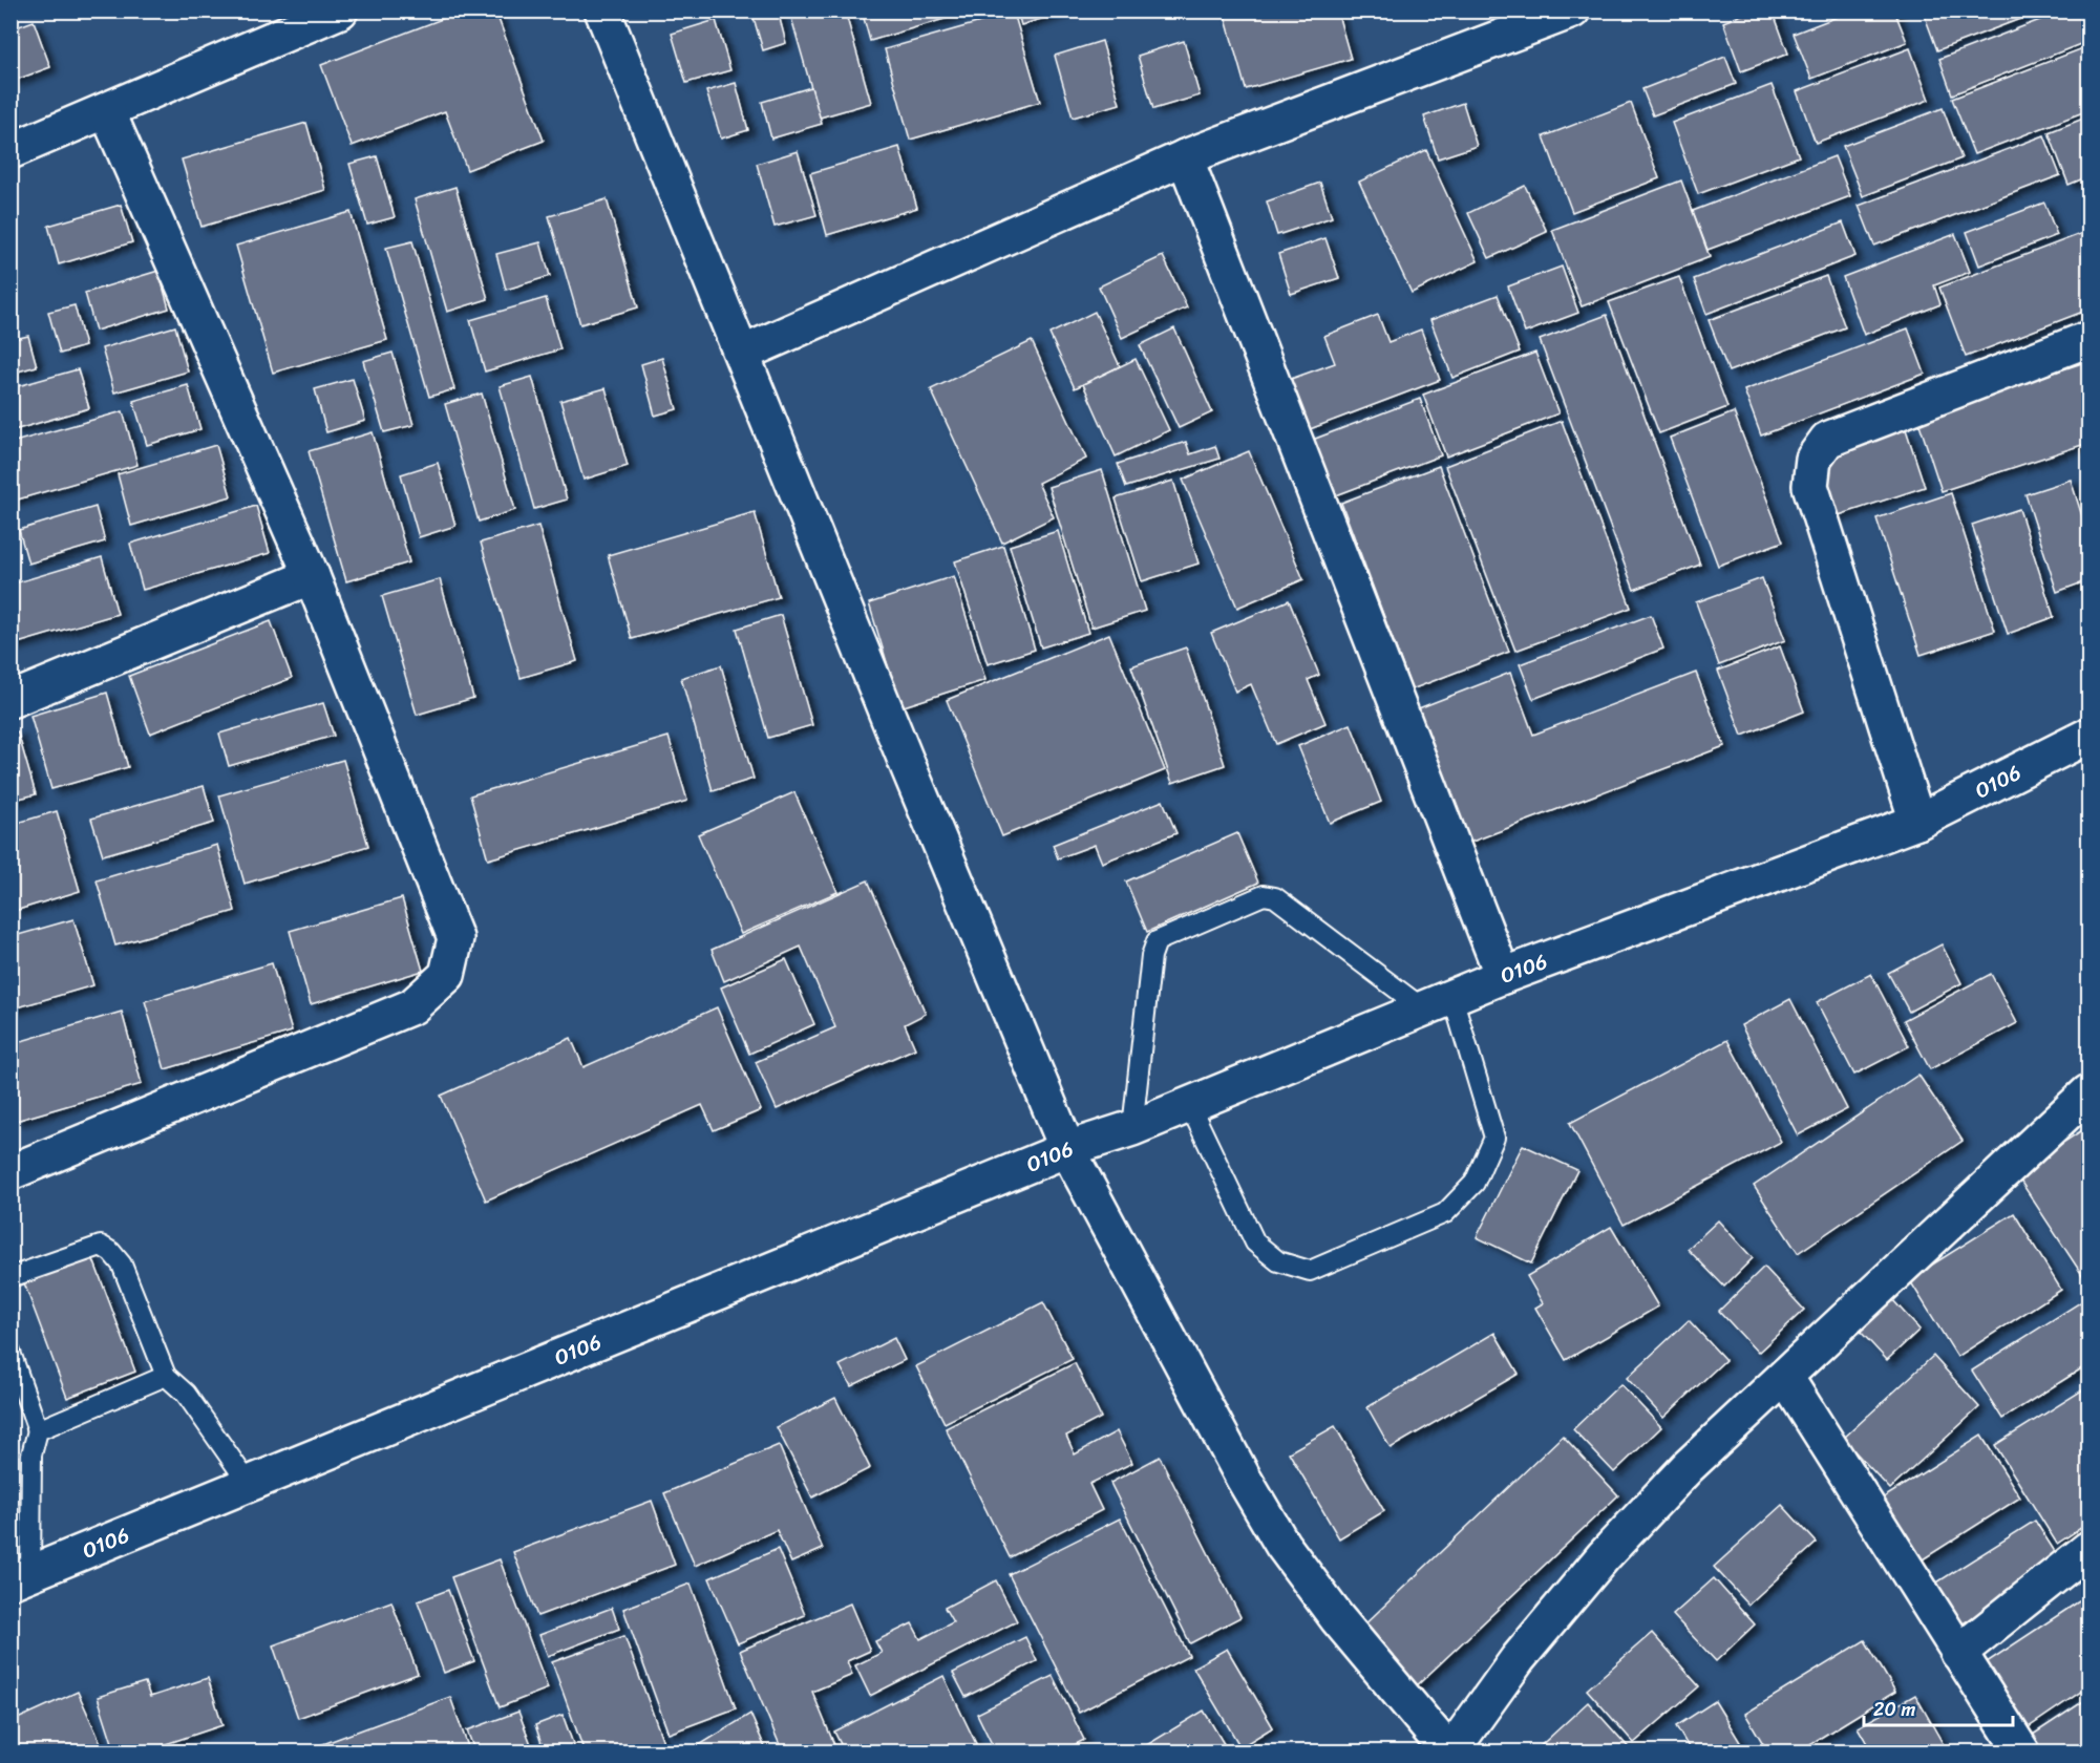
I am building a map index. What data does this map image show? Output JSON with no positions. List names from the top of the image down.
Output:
{
  "streets": {
    "street": ["O106"]
  },
  "scale_bar": "20 m"
}
